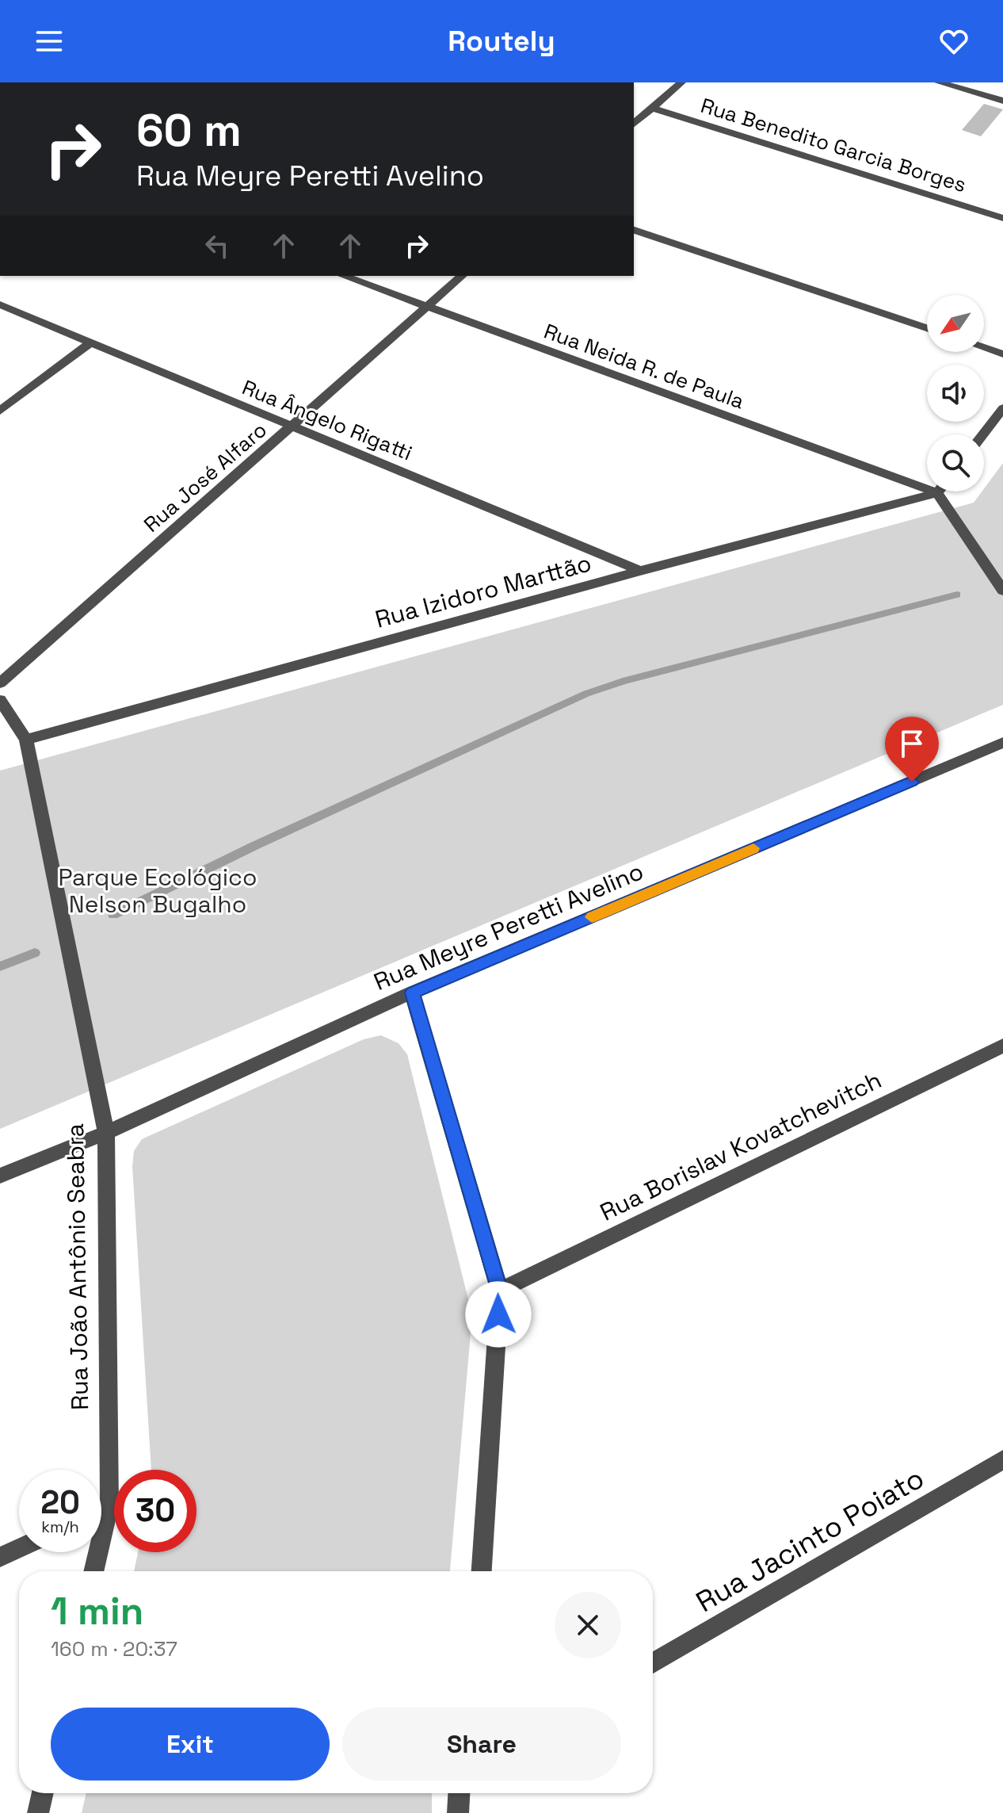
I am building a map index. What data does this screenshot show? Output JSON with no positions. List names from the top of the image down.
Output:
{
  "streets": {
    "street": [
      "Rua Benedito Garcia Borges",
      "Rua Neida R. de Paula",
      "Rua Ângelo Rigatti",
      "Rua José Alfaro",
      "Rua Izidoro Marttão",
      "Rua Meyre Peretti Avelino",
      "Rua Borislav Kovatchevitch",
      "Rua João Antônio Seabra",
      "Rua Jacinto Poiato"
    ]
  },
  "crossings": [
    ["Rua Neida R. de Paula", "Rua José Alfaro"],
    ["Rua Neida R. de Paula", "Rua Izidoro Marttão"],
    ["Rua Ângelo Rigatti", "Rua José Alfaro"],
    ["Rua Ângelo Rigatti", "Rua Izidoro Marttão"],
    ["Rua Izidoro Marttão", "Rua João Antônio Seabra"],
    ["Rua Meyre Peretti Avelino", "Rua João Antônio Seabra"]
  ],
  "parks": ["Parque Ecológico Nelson Bugalho"],
  "north": "bottom left",
  "page": {
    "header": "Routely",
    "turn": ["60 m", "Rua Meyre Peretti Avelino"],
    "speed": "20 km/h",
    "limit": "30",
    "heading": ["1 min", "160 m · 20:37"],
    "buttons": ["Exit", "Share"]
  }
}
